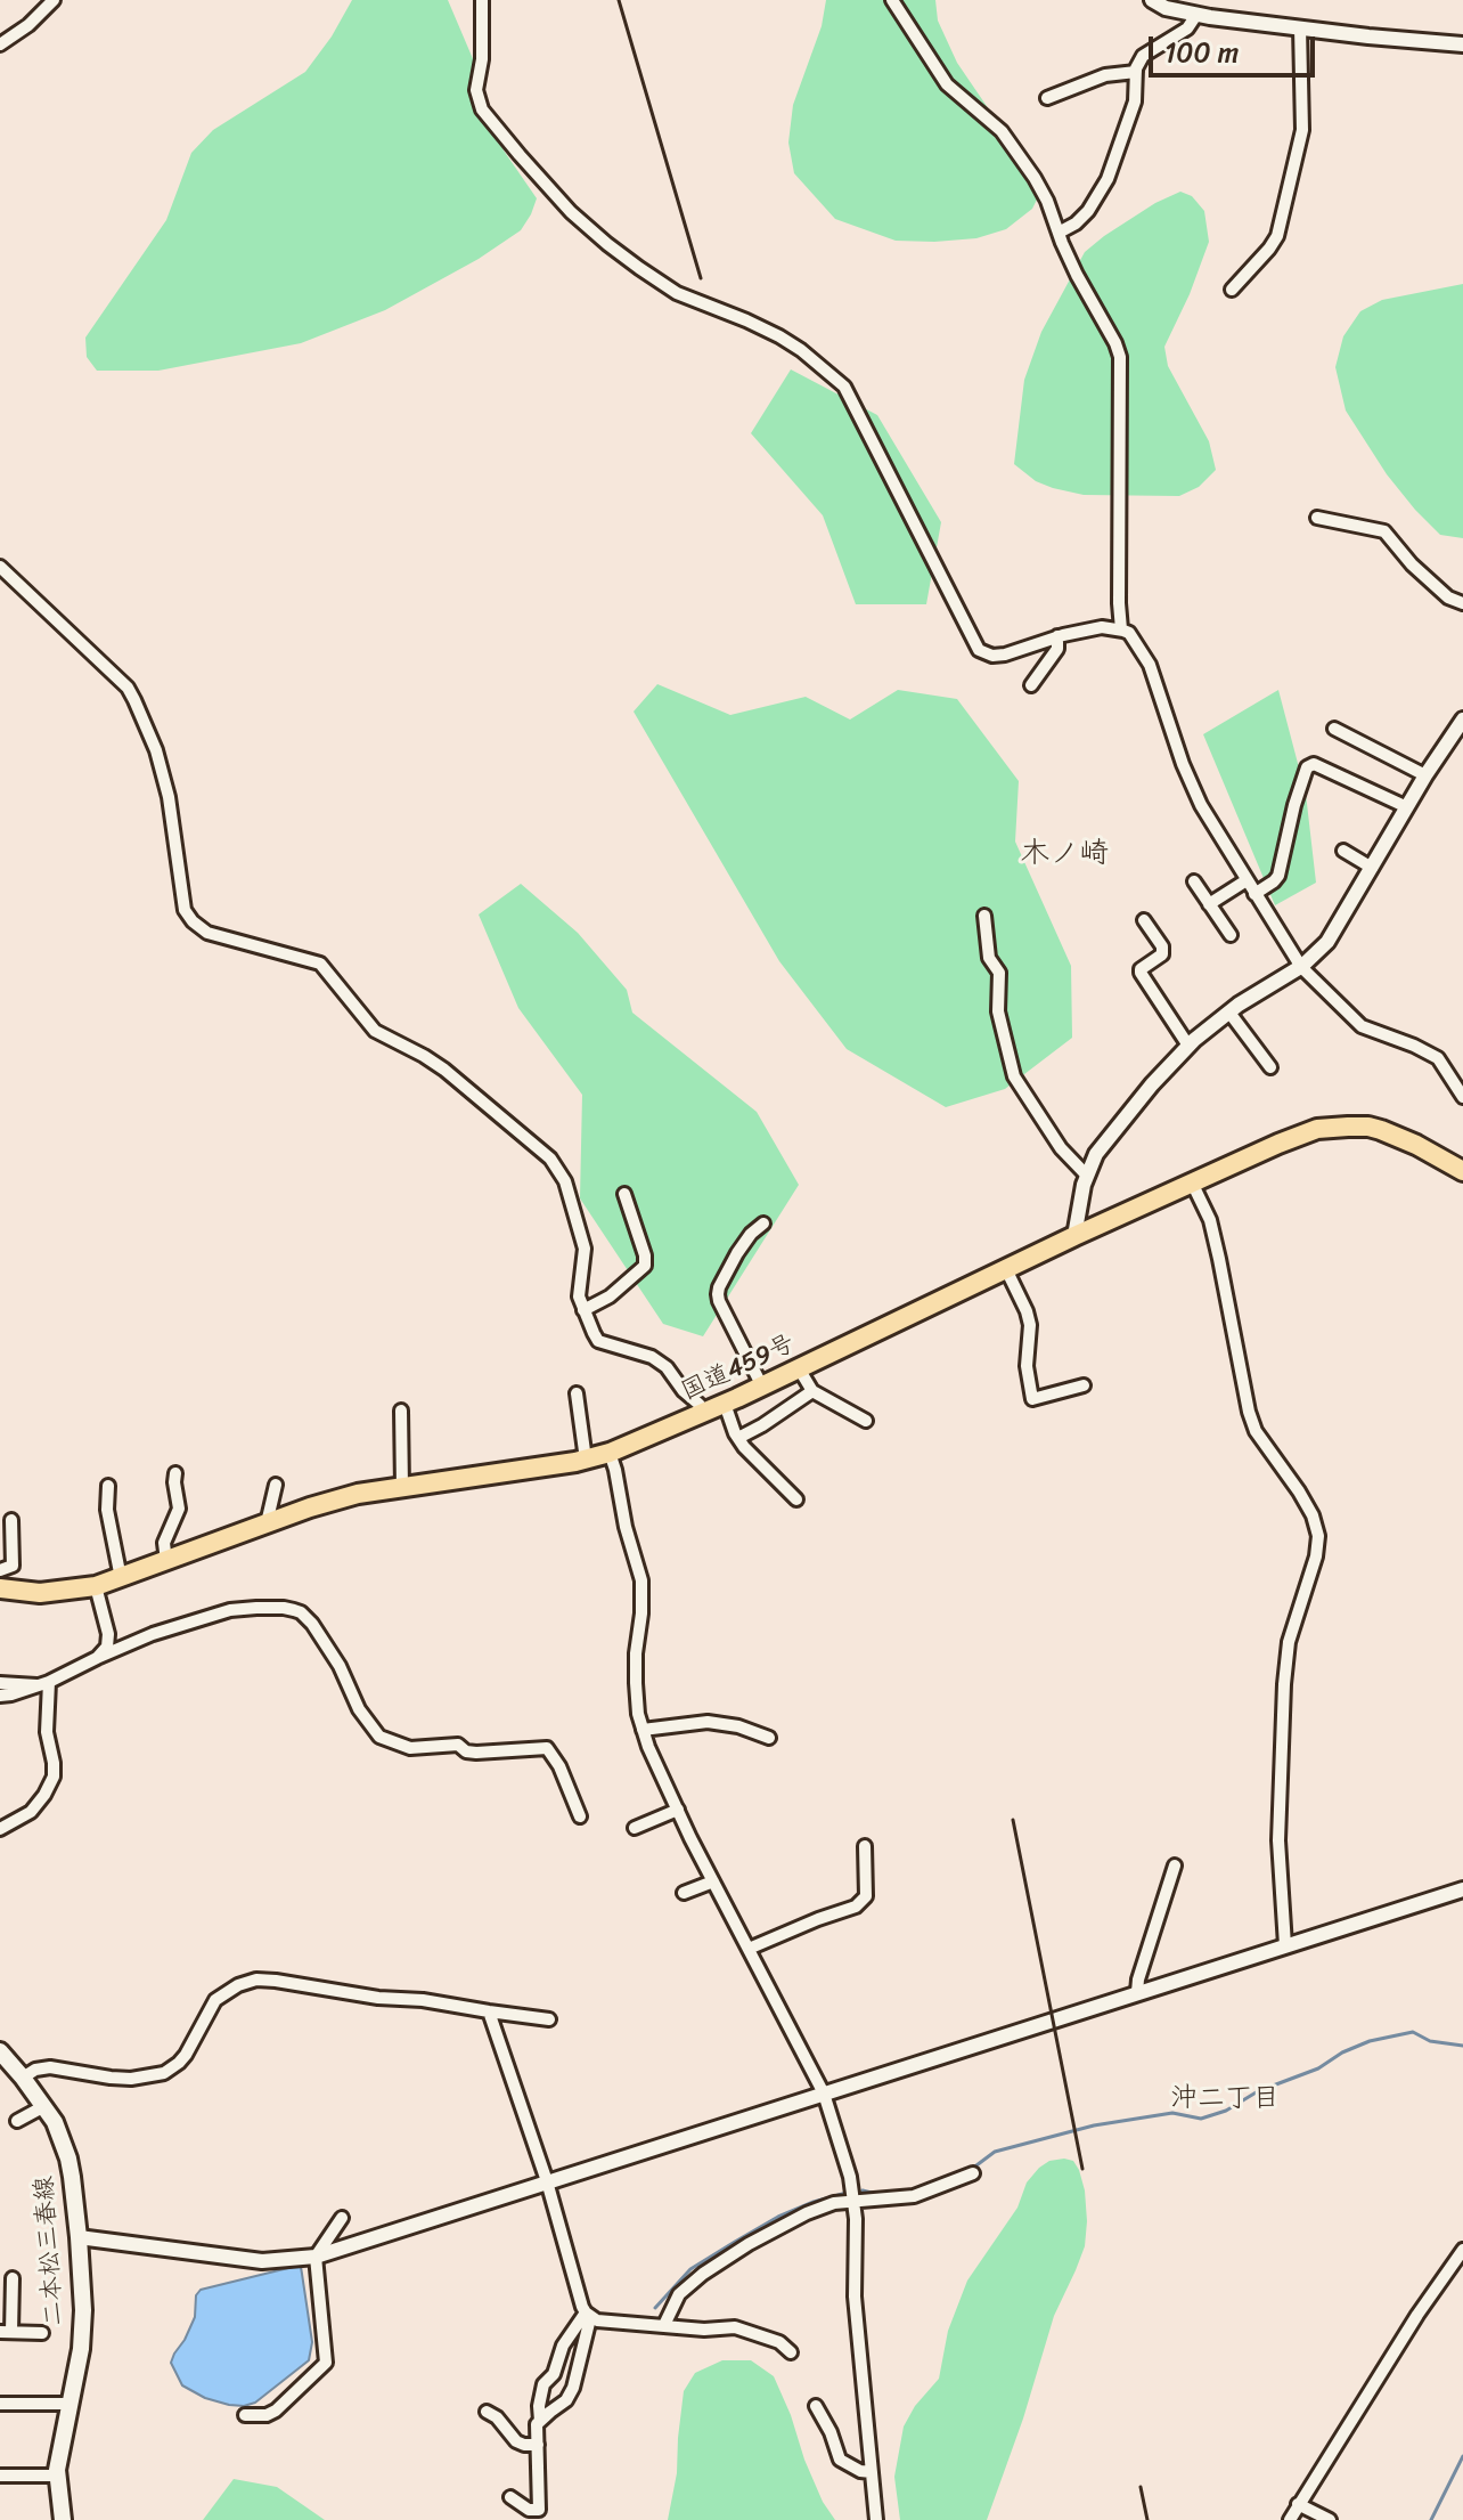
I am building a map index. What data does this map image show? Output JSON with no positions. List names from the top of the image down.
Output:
{
  "streets": {
    "highway": ["国道459号"],
    "main road": ["二本松三春線"]
  },
  "districts": ["木ノ崎", "沖二丁目"],
  "scale_bar": "100 m"
}
